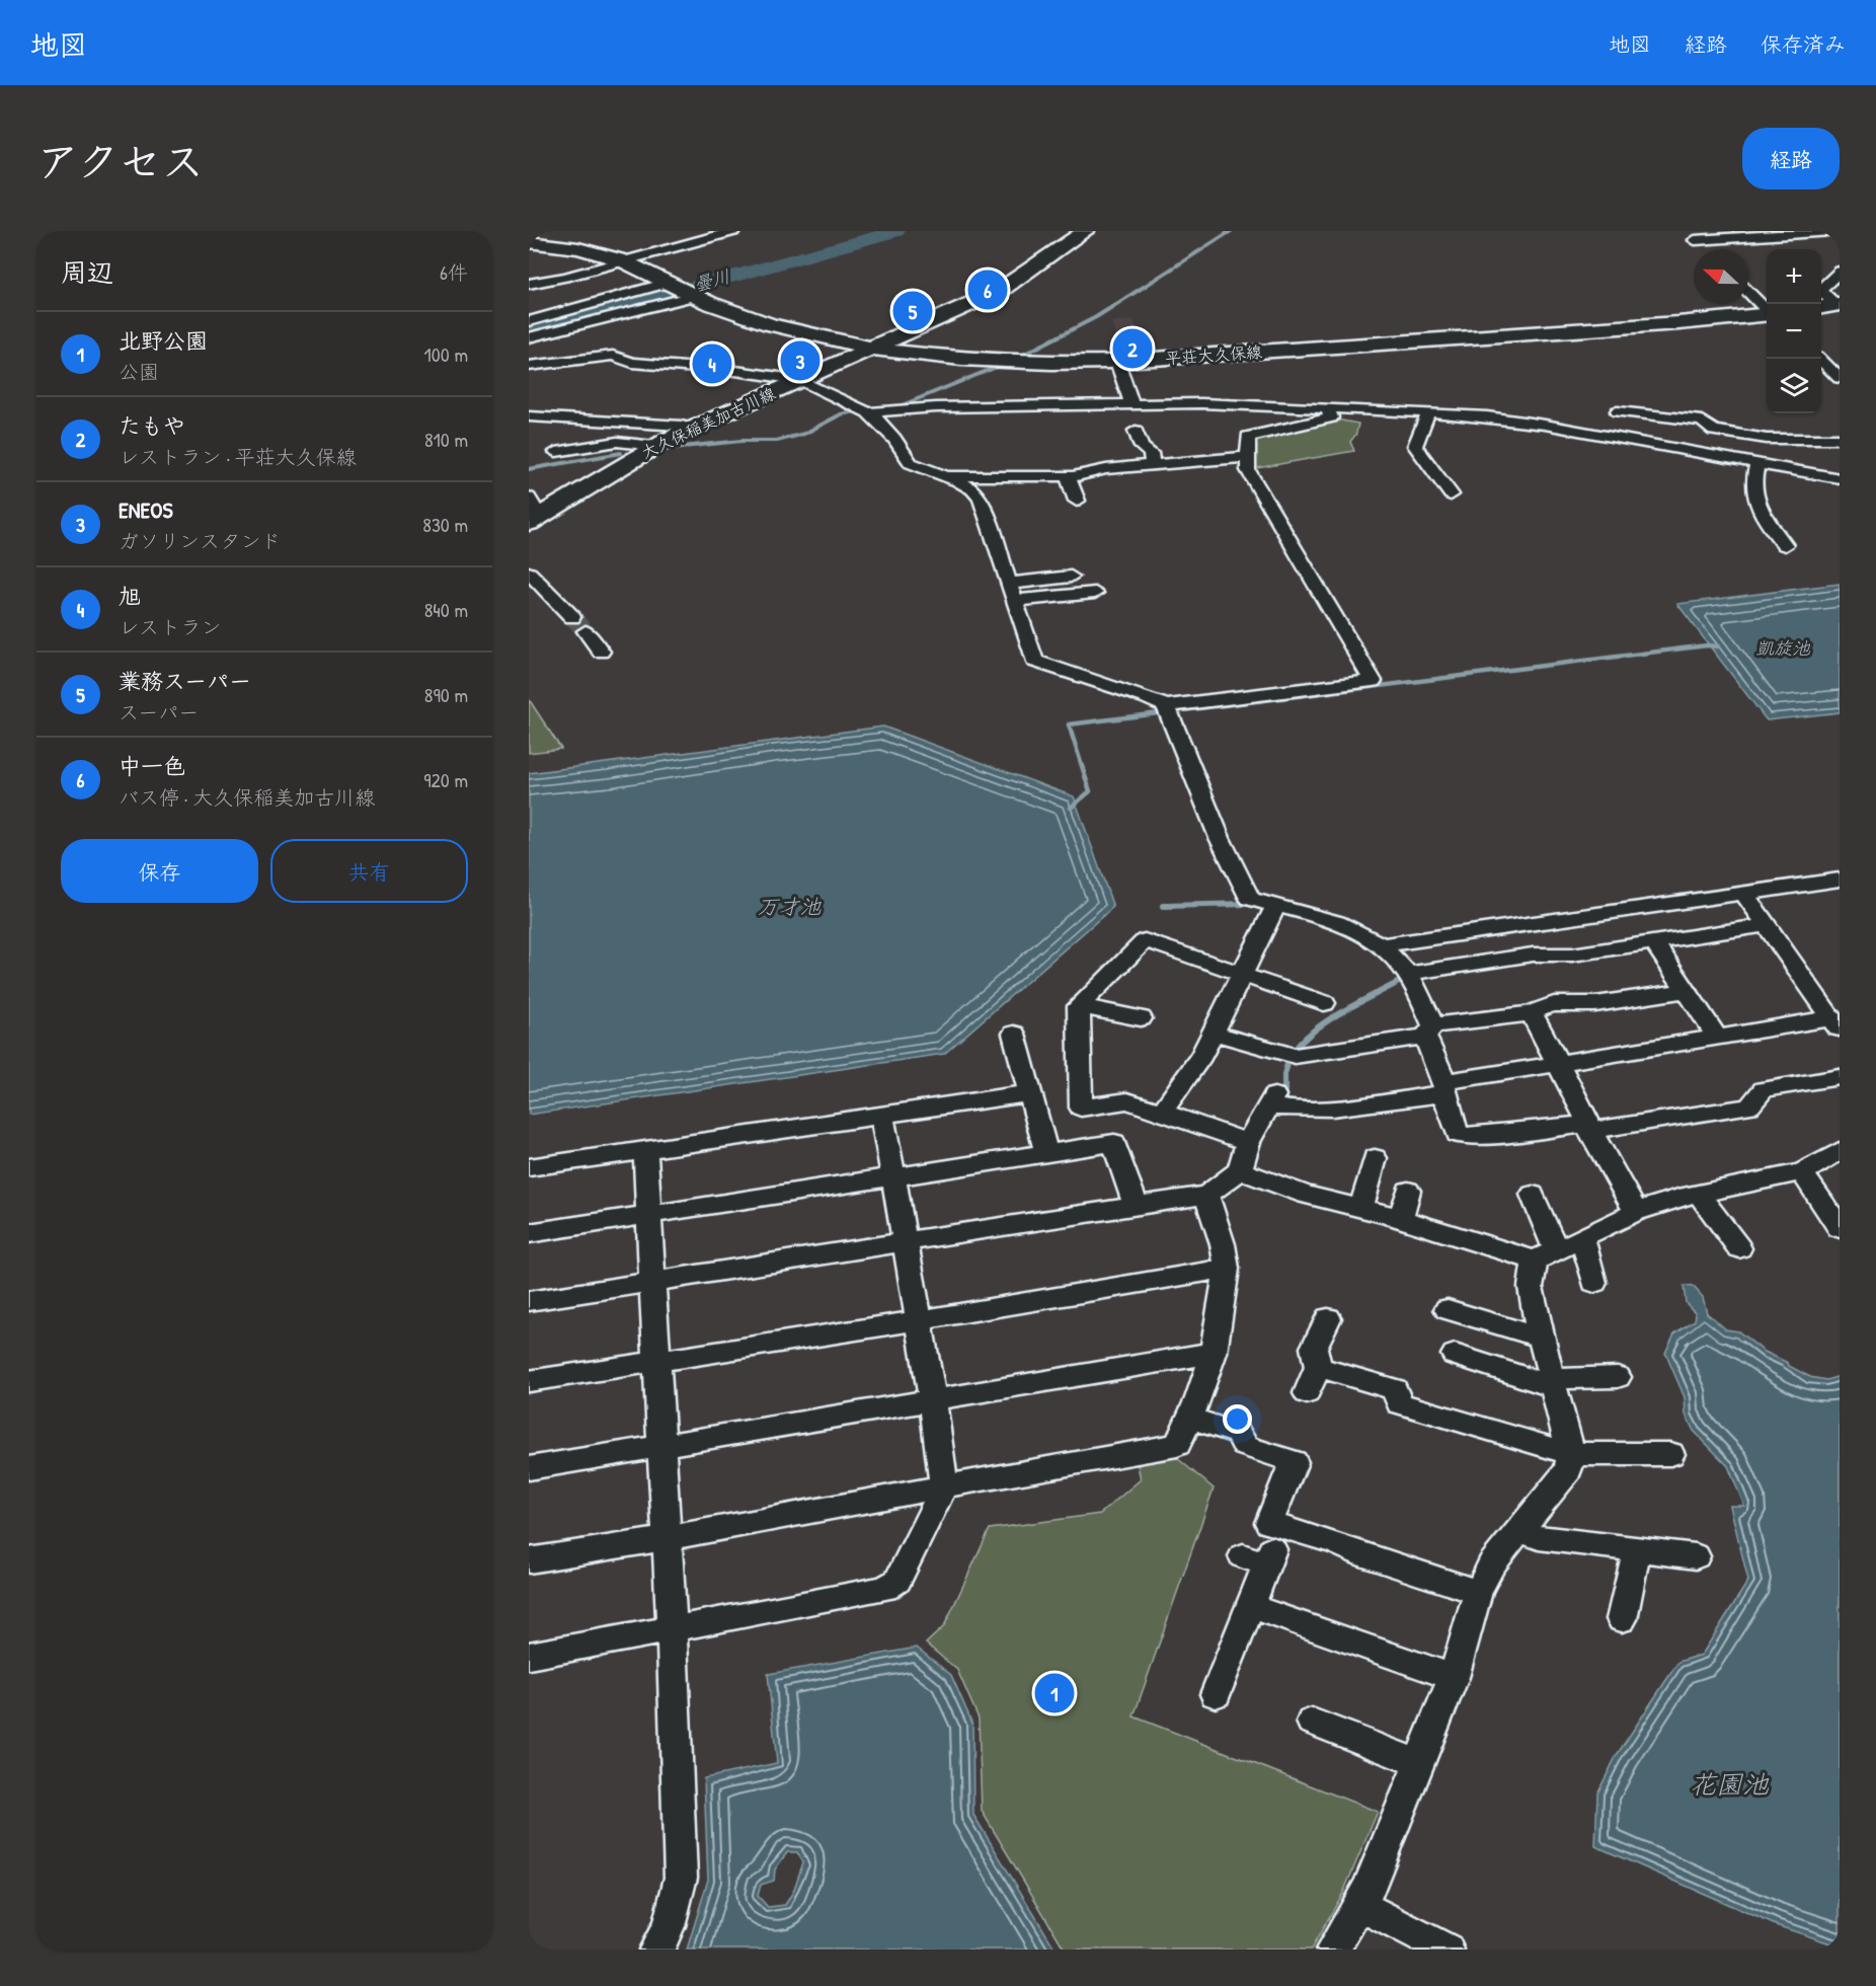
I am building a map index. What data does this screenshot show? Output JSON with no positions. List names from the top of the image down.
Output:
{
  "streets": {
    "main road": ["平荘大久保線", "大久保稲美加古川線"]
  },
  "crossings": [
    ["平荘大久保線", "大久保稲美加古川線"]
  ],
  "water": [
    "曇川",
    "凱旋池",
    "万才池",
    "花園池"
  ],
  "north": "left",
  "page": {
    "header": "地図",
    "nav": ["地図", "経路", "保存済み"],
    "title": "アクセス",
    "buttons": [
      "経路",
      ["保存", "共有"]
    ],
    "heading": ["周辺", "6件"],
    "map_buttons": ["+", "−"],
    "pins": [
      "6",
      "5",
      "2",
      "3",
      "4",
      "1"
    ],
    "list": [
      {
        "mark": "1",
        "name": "北野公園",
        "note": "公園",
        "value": "100 m"
      },
      {
        "mark": "2",
        "name": "たもや",
        "note": "レストラン · 平荘大久保線",
        "value": "810 m"
      },
      {
        "mark": "3",
        "name": "ENEOS",
        "note": "ガソリンスタンド",
        "value": "830 m"
      },
      {
        "mark": "4",
        "name": "旭",
        "note": "レストラン",
        "value": "840 m"
      },
      {
        "mark": "5",
        "name": "業務スーパー",
        "note": "スーパー",
        "value": "890 m"
      },
      {
        "mark": "6",
        "name": "中一色",
        "note": "バス停 · 大久保稲美加古川線",
        "value": "920 m"
      }
    ]
  }
}
